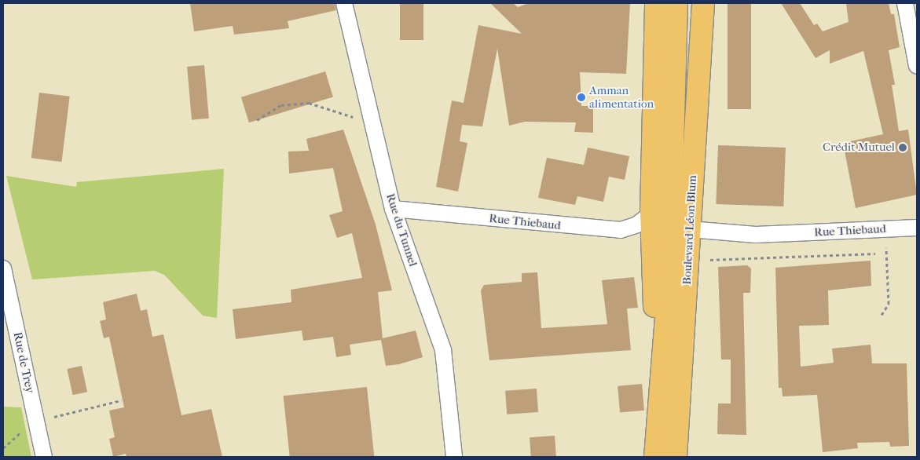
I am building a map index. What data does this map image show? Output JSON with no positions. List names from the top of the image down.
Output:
{
  "streets": {
    "main road": ["Boulevard Léon Blum"],
    "street": ["Rue Thiebaud", "Rue du Tunnel", "Rue de Trey"]
  },
  "crossings": [
    ["Rue Thiebaud", "Rue du Tunnel"],
    ["Rue Thiebaud", "Boulevard Léon Blum"]
  ],
  "places": ["Amman alimentation", "Crédit Mutuel"]
}
